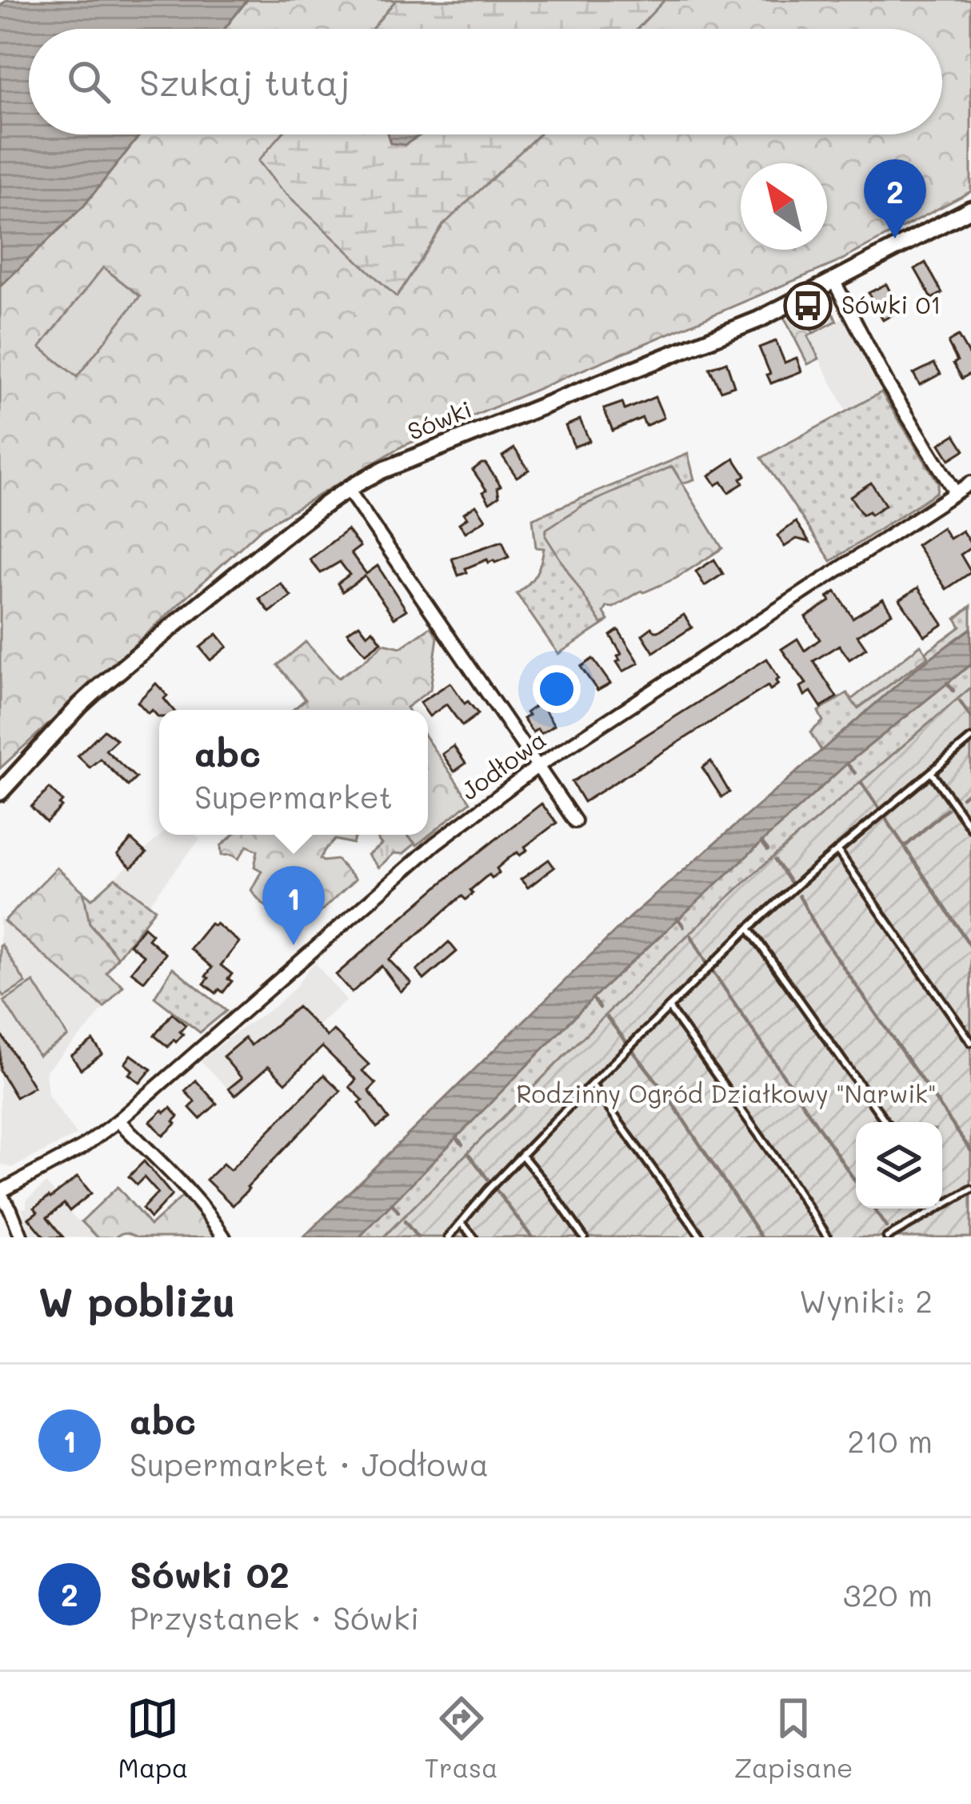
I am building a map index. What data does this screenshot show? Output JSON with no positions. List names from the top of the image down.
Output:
{
  "streets": {
    "street": ["Sówki", "Jodłowa"]
  },
  "parks": ["Rodzinny Ogród Działkowy \"Narwik\""],
  "places": {
    "bus stop": ["Sówki 01"]
  },
  "north": "top left",
  "page": {
    "search": "Szukaj tutaj",
    "pins": ["2", "1"],
    "popup": ["abc", "Supermarket"],
    "heading": ["W pobliżu", "Wyniki: 2"],
    "list": [
      {
        "mark": "1",
        "name": "abc",
        "note": "Supermarket · Jodłowa",
        "value": "210 m"
      },
      {
        "mark": "2",
        "name": "Sówki 02",
        "note": "Przystanek · Sówki",
        "value": "320 m"
      }
    ],
    "nav": ["Mapa", "Trasa", "Zapisane"]
  }
}
